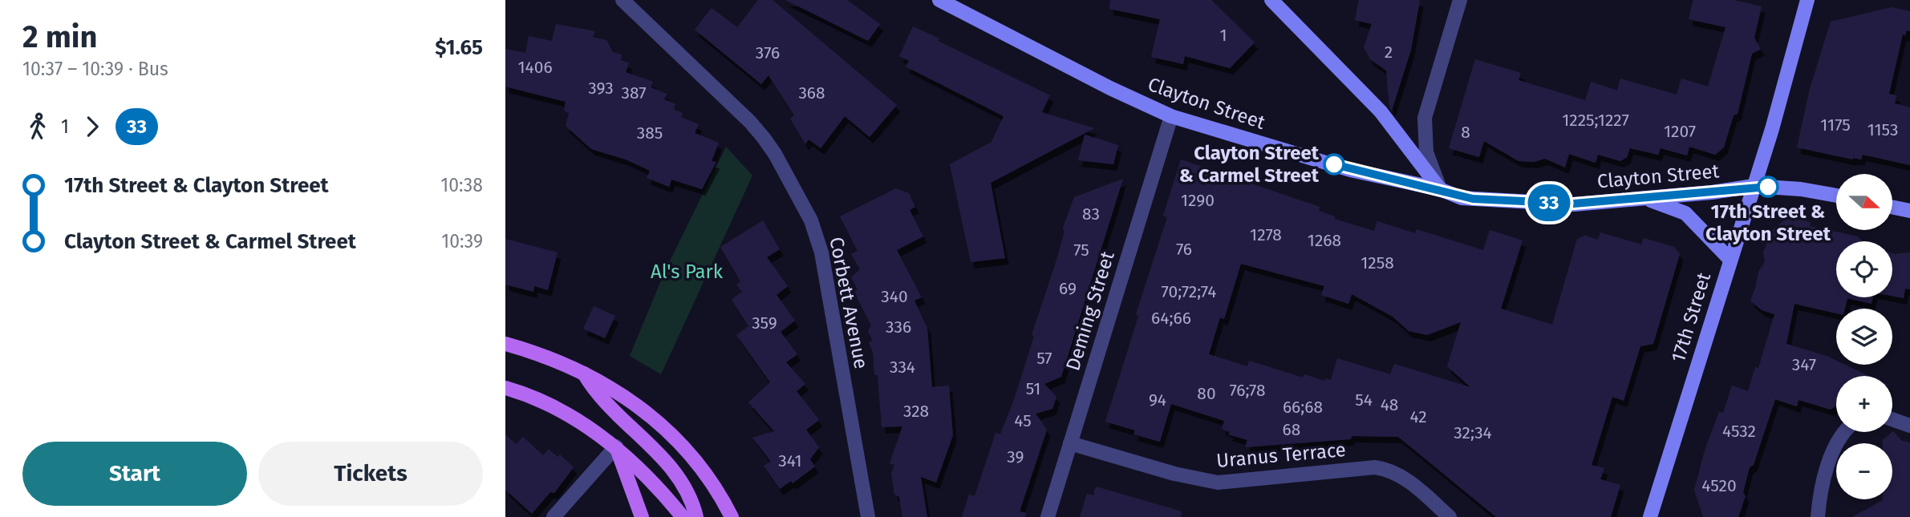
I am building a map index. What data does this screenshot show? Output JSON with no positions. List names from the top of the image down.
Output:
{
  "streets": {
    "main road": ["Clayton Street", "17th Street"],
    "street": ["Corbett Avenue", "Deming Street", "Uranus Terrace"]
  },
  "crossings": [
    ["Clayton Street", "Deming Street"],
    ["Clayton Street", "17th Street"],
    ["Deming Street", "Uranus Terrace"]
  ],
  "parks": ["Al's Park"],
  "places": ["Clayton Street & Carmel Street", "17th Street & Clayton Street"],
  "lines": ["bus line 33"],
  "house_numbers": [
    "1",
    "2",
    "376",
    "1406",
    "393",
    "387",
    "368",
    "1225;1227",
    "1175",
    "1153",
    "1207",
    "8",
    "385",
    "1290",
    "83",
    "1278",
    "1268",
    "76",
    "75",
    "1258",
    "69",
    "70;72;74",
    "340",
    "64;66",
    "359",
    "336",
    "57",
    "347",
    "334",
    "51",
    "76;78",
    "80",
    "94",
    "54",
    "48",
    "66;68",
    "328",
    "42",
    "45",
    "68",
    "4532",
    "32;34",
    "39",
    "341",
    "4520"
  ],
  "north": "right",
  "page": {
    "heading": ["2 min", "10:37 – 10:39 · Bus", "$1.65"],
    "on_map": "33",
    "legs": ["1", "33"],
    "list": [
      {
        "name": "17th Street & Clayton Street",
        "value": "10:38"
      },
      {
        "name": "Clayton Street & Carmel Street",
        "value": "10:39"
      }
    ],
    "map_buttons": ["+", "−"],
    "buttons": ["Start", "Tickets"]
  }
}
